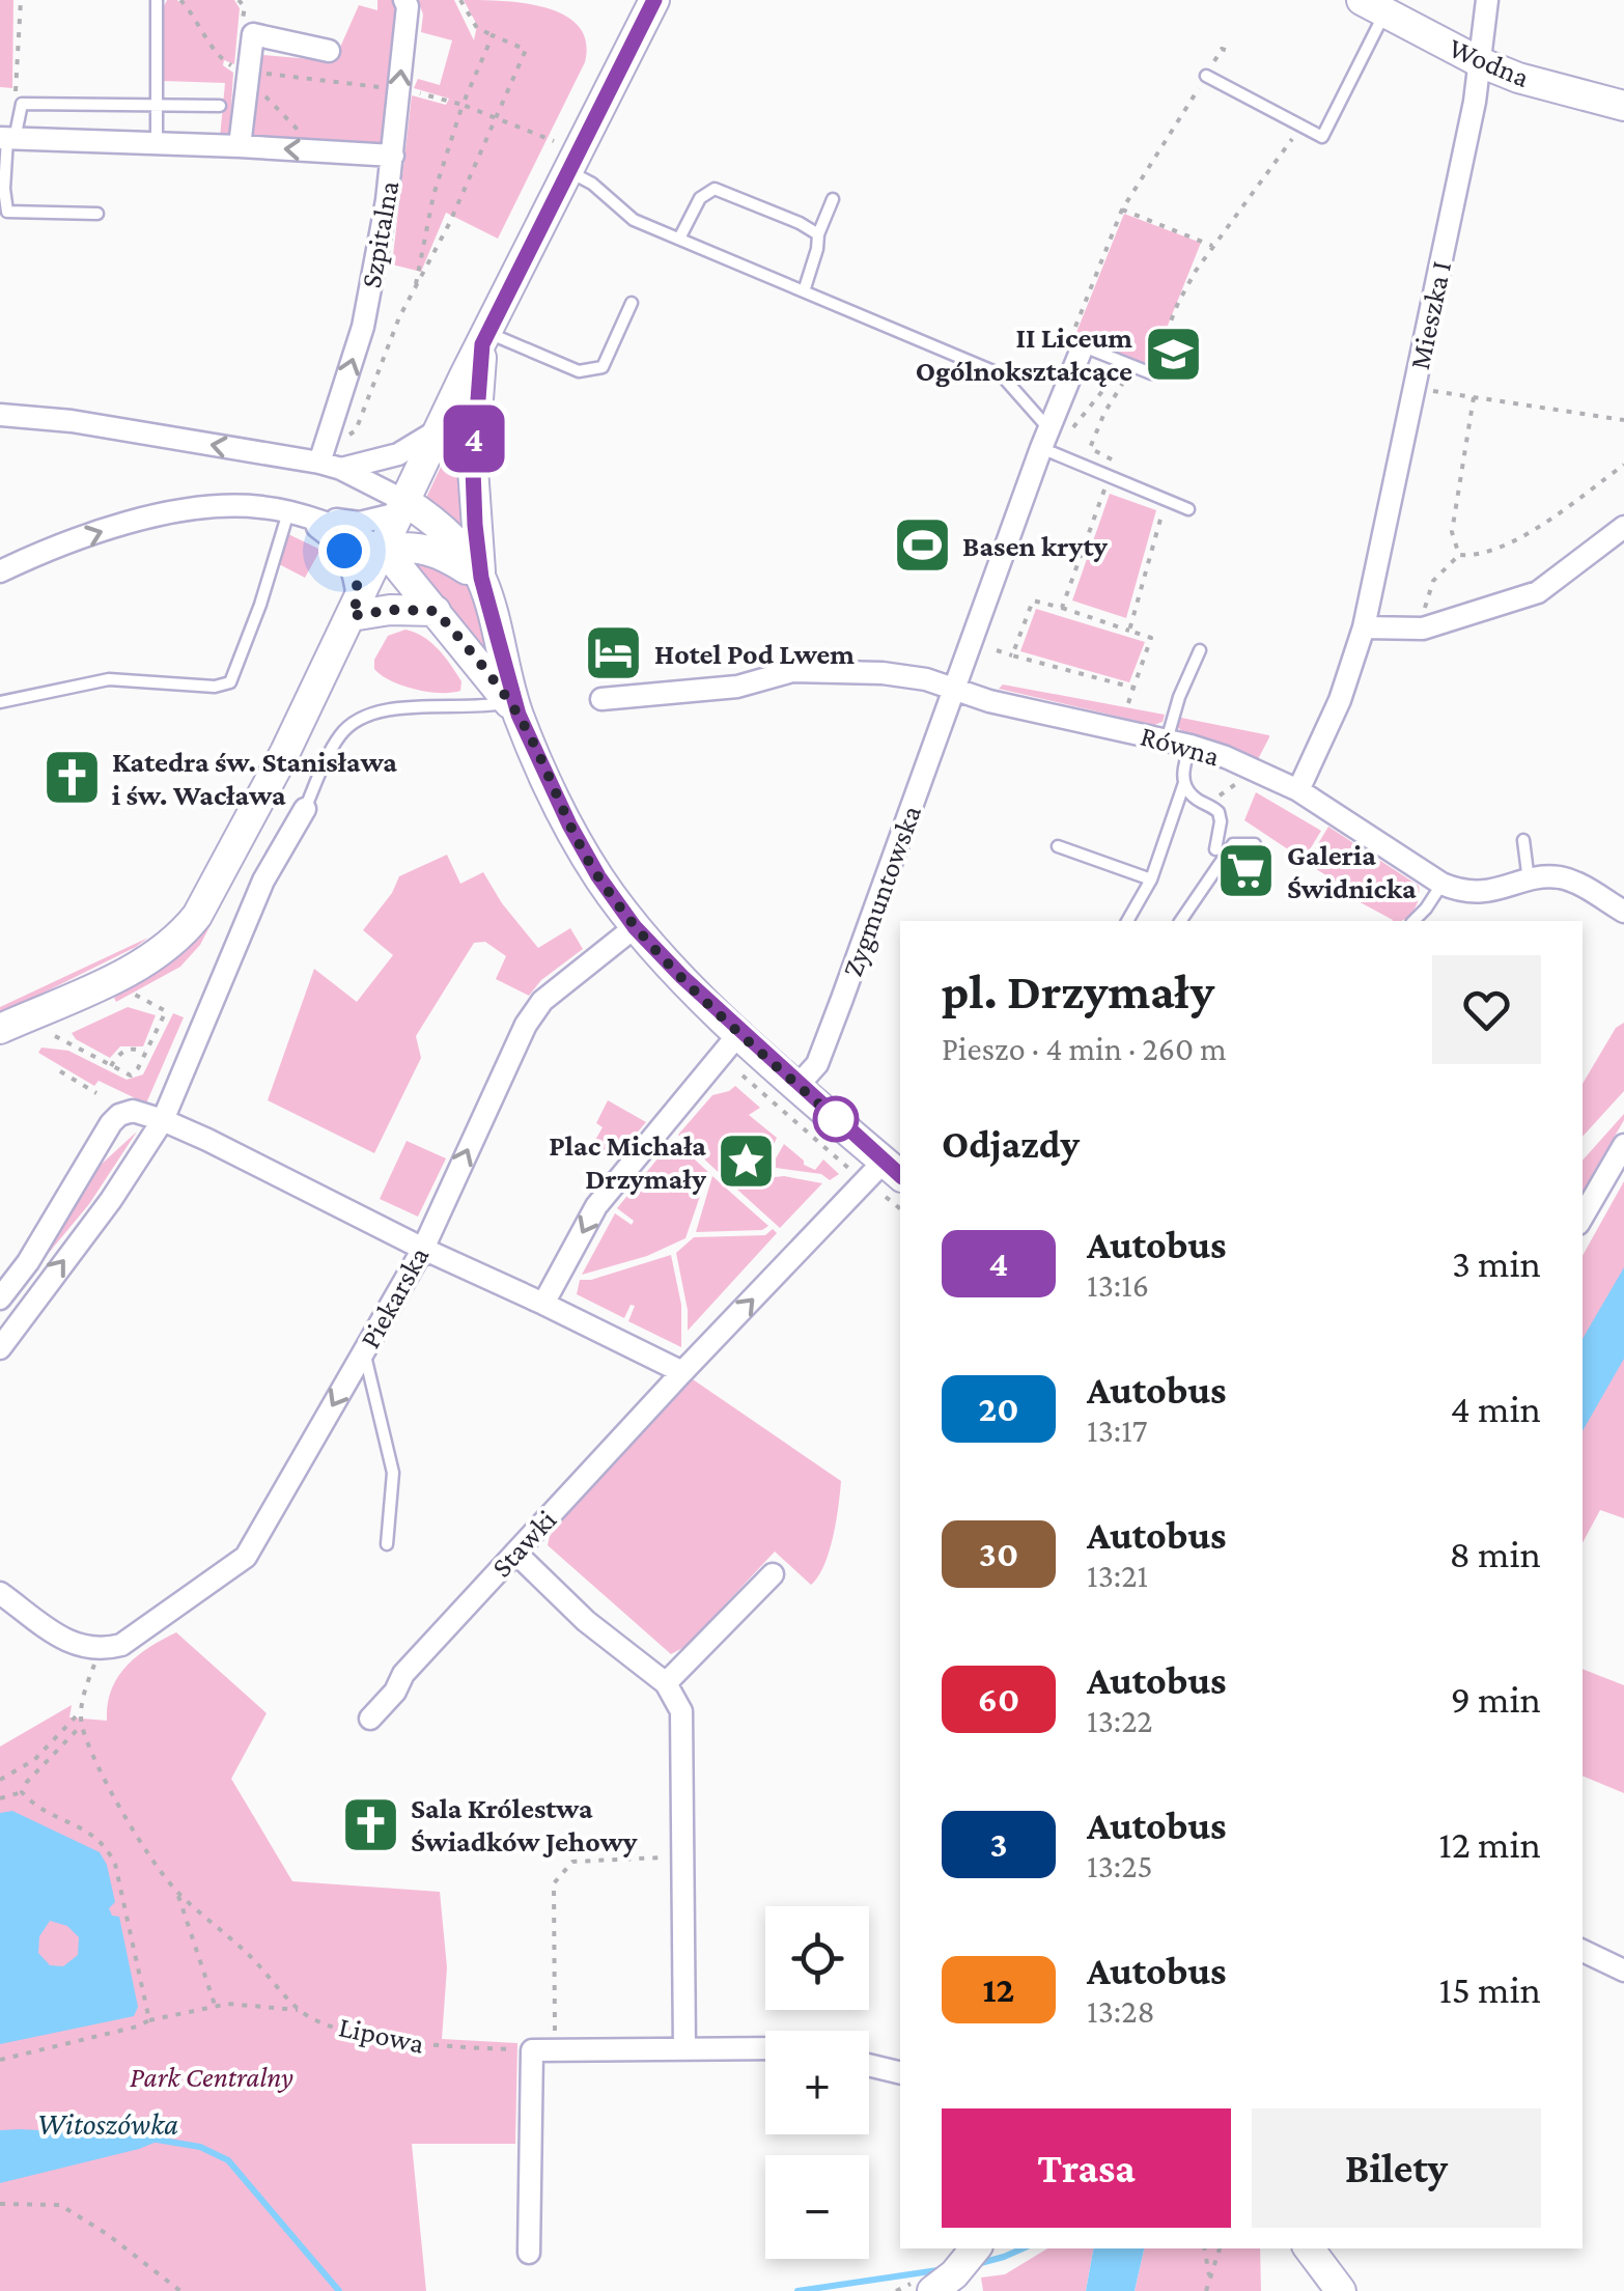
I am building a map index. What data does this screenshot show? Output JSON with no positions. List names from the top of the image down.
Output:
{
  "streets": {
    "street": [
      "Wodna",
      "Szpitalna",
      "Mieszka I",
      "Równa",
      "Zygmuntowska",
      "Piekarska",
      "Stawki"
    ],
    "path": ["Lipowa"]
  },
  "crossings": [
    ["Wodna", "Mieszka I"],
    ["Równa", "Zygmuntowska"],
    ["Piekarska", "Lipowa"]
  ],
  "water": ["Witoszówka"],
  "parks": ["Park Centralny"],
  "places": {
    "school or university": ["II Liceum Ogólnokształcące"],
    "sports": ["Basen kryty"],
    "hotel": ["Hotel Pod Lwem"],
    "church": ["Katedra św. Stanisława i św. Wacława", "Sala Królestwa Świadków Jehowy"],
    "supermarket": ["Galeria Świdnicka"],
    "place": ["Plac Michała Drzymały"]
  },
  "lines": ["bus line 4"],
  "page": {
    "on_map": "4",
    "heading": [
      ["pl. Drzymały", "Pieszo · 4 min · 260 m"],
      "Odjazdy"
    ],
    "list": [
      {
        "mark": "4",
        "name": "Autobus",
        "note": "13:16",
        "value": "3 min"
      },
      {
        "mark": "20",
        "name": "Autobus",
        "note": "13:17",
        "value": "4 min"
      },
      {
        "mark": "30",
        "name": "Autobus",
        "note": "13:21",
        "value": "8 min"
      },
      {
        "mark": "60",
        "name": "Autobus",
        "note": "13:22",
        "value": "9 min"
      },
      {
        "mark": "3",
        "name": "Autobus",
        "note": "13:25",
        "value": "12 min"
      },
      {
        "mark": "12",
        "name": "Autobus",
        "note": "13:28",
        "value": "15 min"
      }
    ],
    "map_buttons": ["+", "−"],
    "buttons": ["Trasa", "Bilety"]
  }
}
